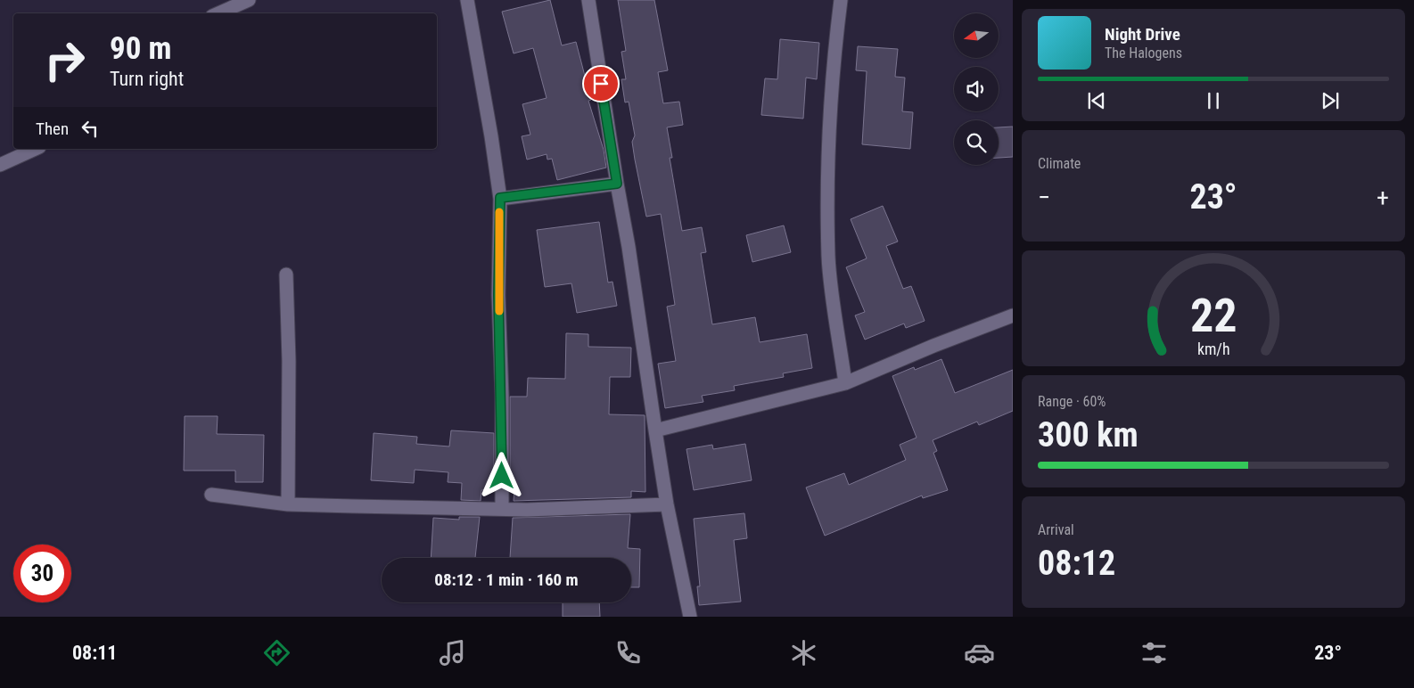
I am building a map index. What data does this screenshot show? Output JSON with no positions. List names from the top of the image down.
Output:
{
  "north": "left",
  "page": {
    "turn": ["90 m", "Turn right"],
    "song": ["Night Drive", "The Halogens"],
    "then": "Then",
    "tile": [
      "Climate",
      ["Range · 60%", "300 km"],
      ["Arrival", "08:12"]
    ],
    "heat": ["−", "23°", "+"],
    "limit": "30",
    "trip": "08:12 · 1 min · 160 m",
    "tabs": ["08:11", "23°"],
    "gauge": ["22", "km/h"]
  }
}
